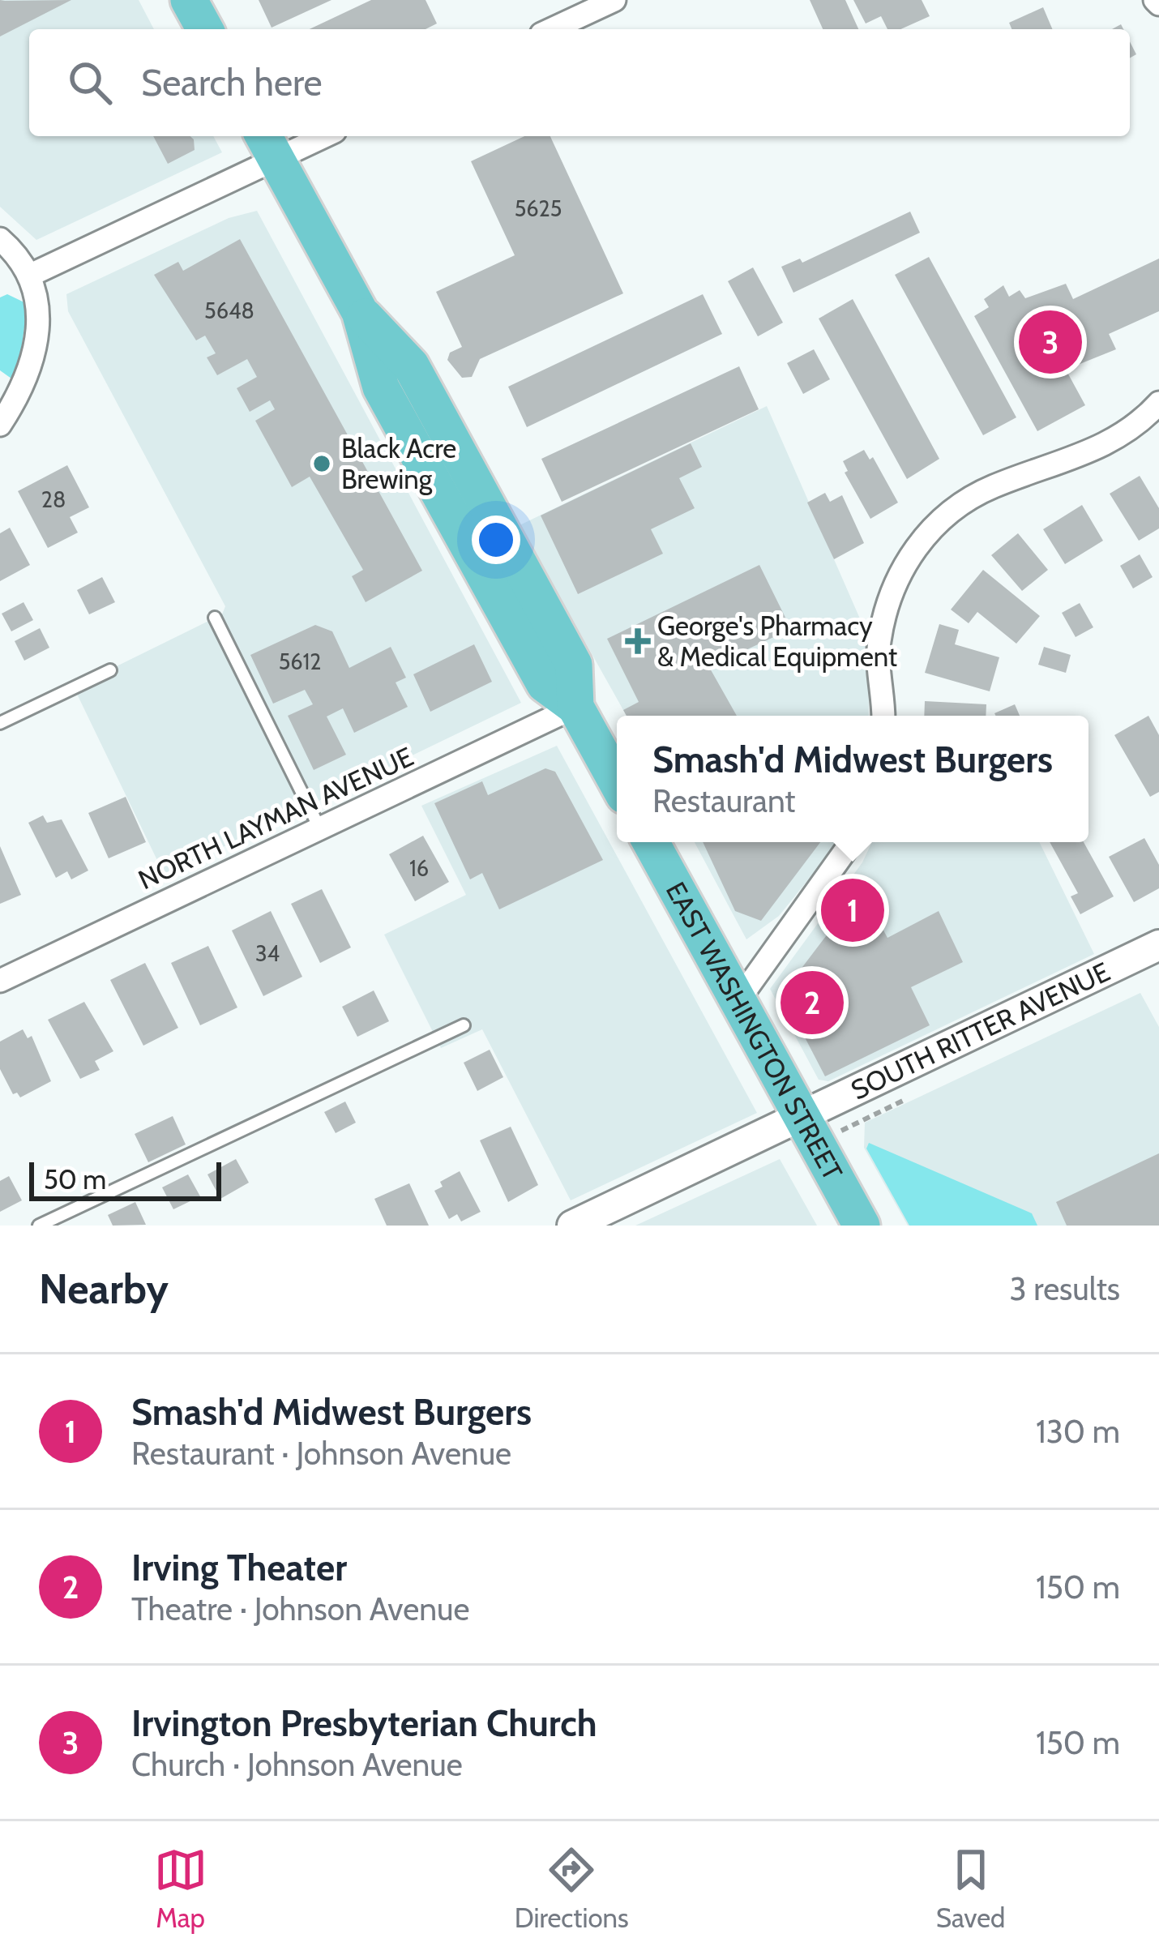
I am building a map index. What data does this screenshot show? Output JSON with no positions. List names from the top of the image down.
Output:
{
  "streets": {
    "main road": ["EAST WASHINGTON STREET"],
    "street": ["NORTH LAYMAN AVENUE", "SOUTH RITTER AVENUE"]
  },
  "crossings": [
    ["EAST WASHINGTON STREET", "SOUTH RITTER AVENUE"]
  ],
  "places": {
    "other": ["Black Acre Brewing"],
    "health": ["George's Pharmacy & Medical Equipment"]
  },
  "house_numbers": [
    "5625",
    "5648",
    "28",
    "5612",
    "16",
    "34"
  ],
  "scale_bar": "50 m",
  "page": {
    "search": "Search here",
    "pins": ["3", "1", "2"],
    "popup": ["Smash'd Midwest Burgers", "Restaurant"],
    "scale": "50 m",
    "heading": ["Nearby", "3 results"],
    "list": [
      {
        "mark": "1",
        "name": "Smash'd Midwest Burgers",
        "note": "Restaurant · Johnson Avenue",
        "value": "130 m"
      },
      {
        "mark": "2",
        "name": "Irving Theater",
        "note": "Theatre · Johnson Avenue",
        "value": "150 m"
      },
      {
        "mark": "3",
        "name": "Irvington Presbyterian Church",
        "note": "Church · Johnson Avenue",
        "value": "150 m"
      }
    ],
    "nav": ["Map", "Directions", "Saved"]
  }
}
